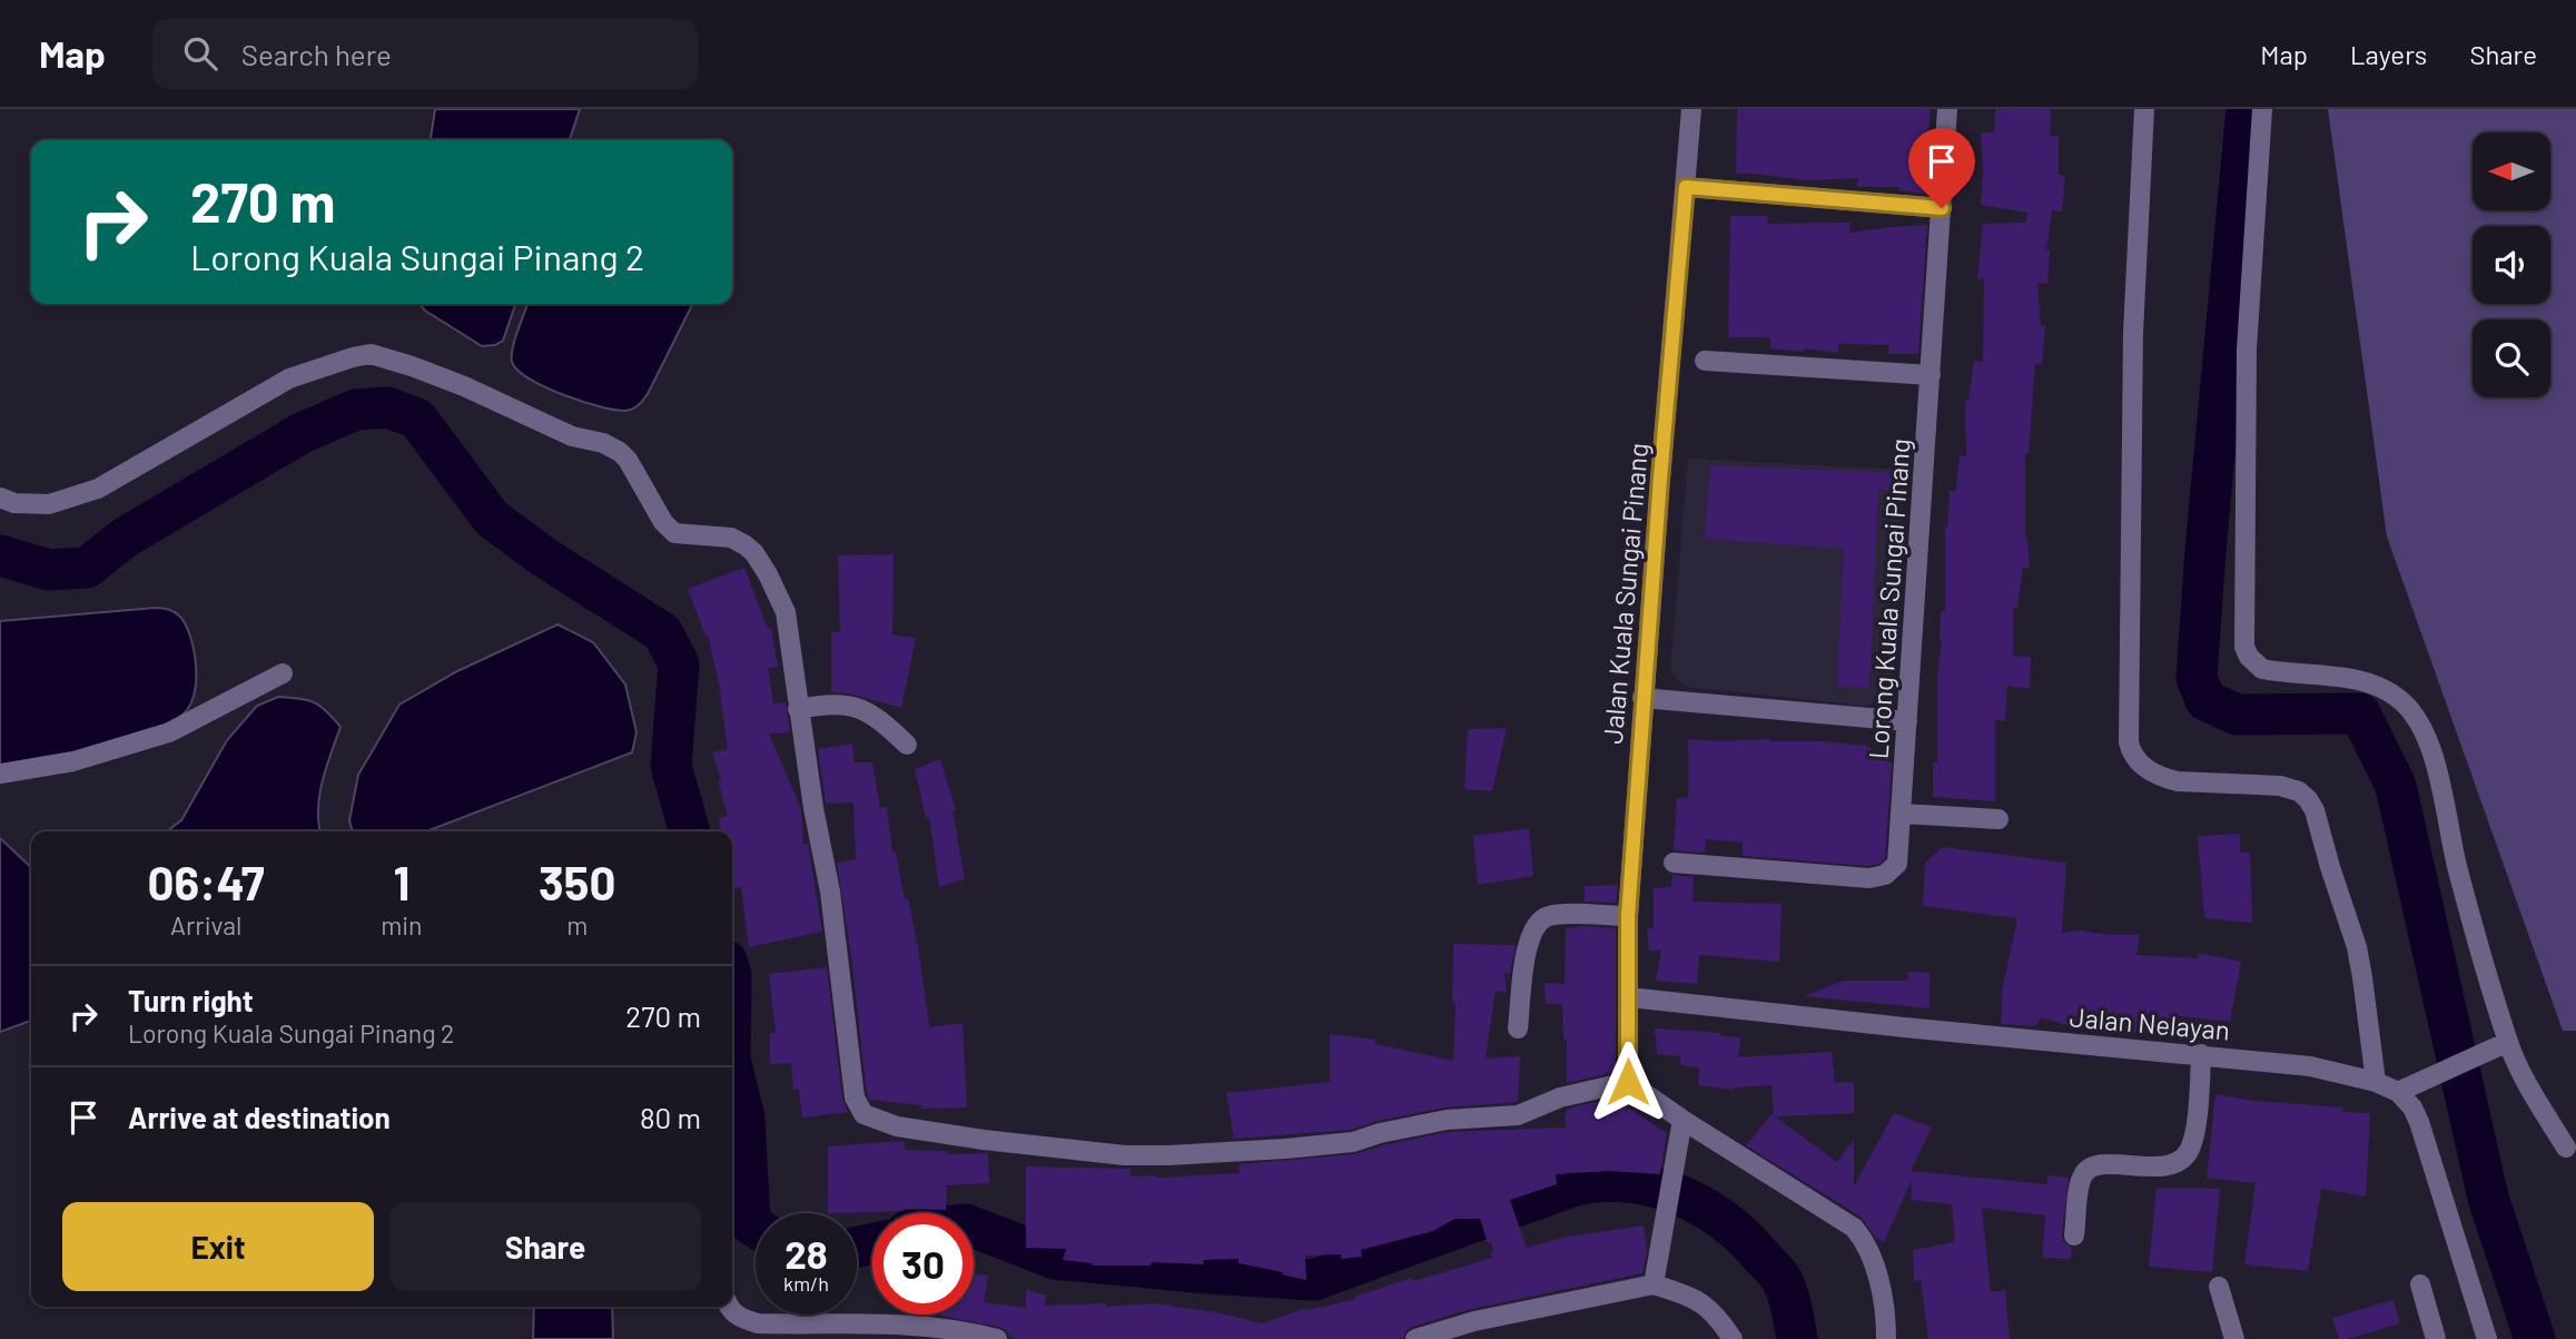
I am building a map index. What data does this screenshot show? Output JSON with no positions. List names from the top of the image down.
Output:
{
  "streets": {
    "street": ["Jalan Kuala Sungai Pinang", "Lorong Kuala Sungai Pinang", "Jalan Nelayan"]
  },
  "crossings": [
    ["Jalan Kuala Sungai Pinang", "Jalan Nelayan"]
  ],
  "north": "left",
  "page": {
    "header": "Map",
    "search": "Search here",
    "nav": ["Map", "Layers", "Share"],
    "turn": ["270 m", "Lorong Kuala Sungai Pinang 2"],
    "eta": [
      "06:47",
      "Arrival",
      "1",
      "min",
      "350",
      "m"
    ],
    "list": [
      {
        "name": "Turn right",
        "note": "Lorong Kuala Sungai Pinang 2",
        "value": "270 m"
      },
      {
        "name": "Arrive at destination",
        "value": "80 m"
      }
    ],
    "buttons": ["Exit", "Share"],
    "speed": "28 km/h",
    "limit": "30"
  }
}
